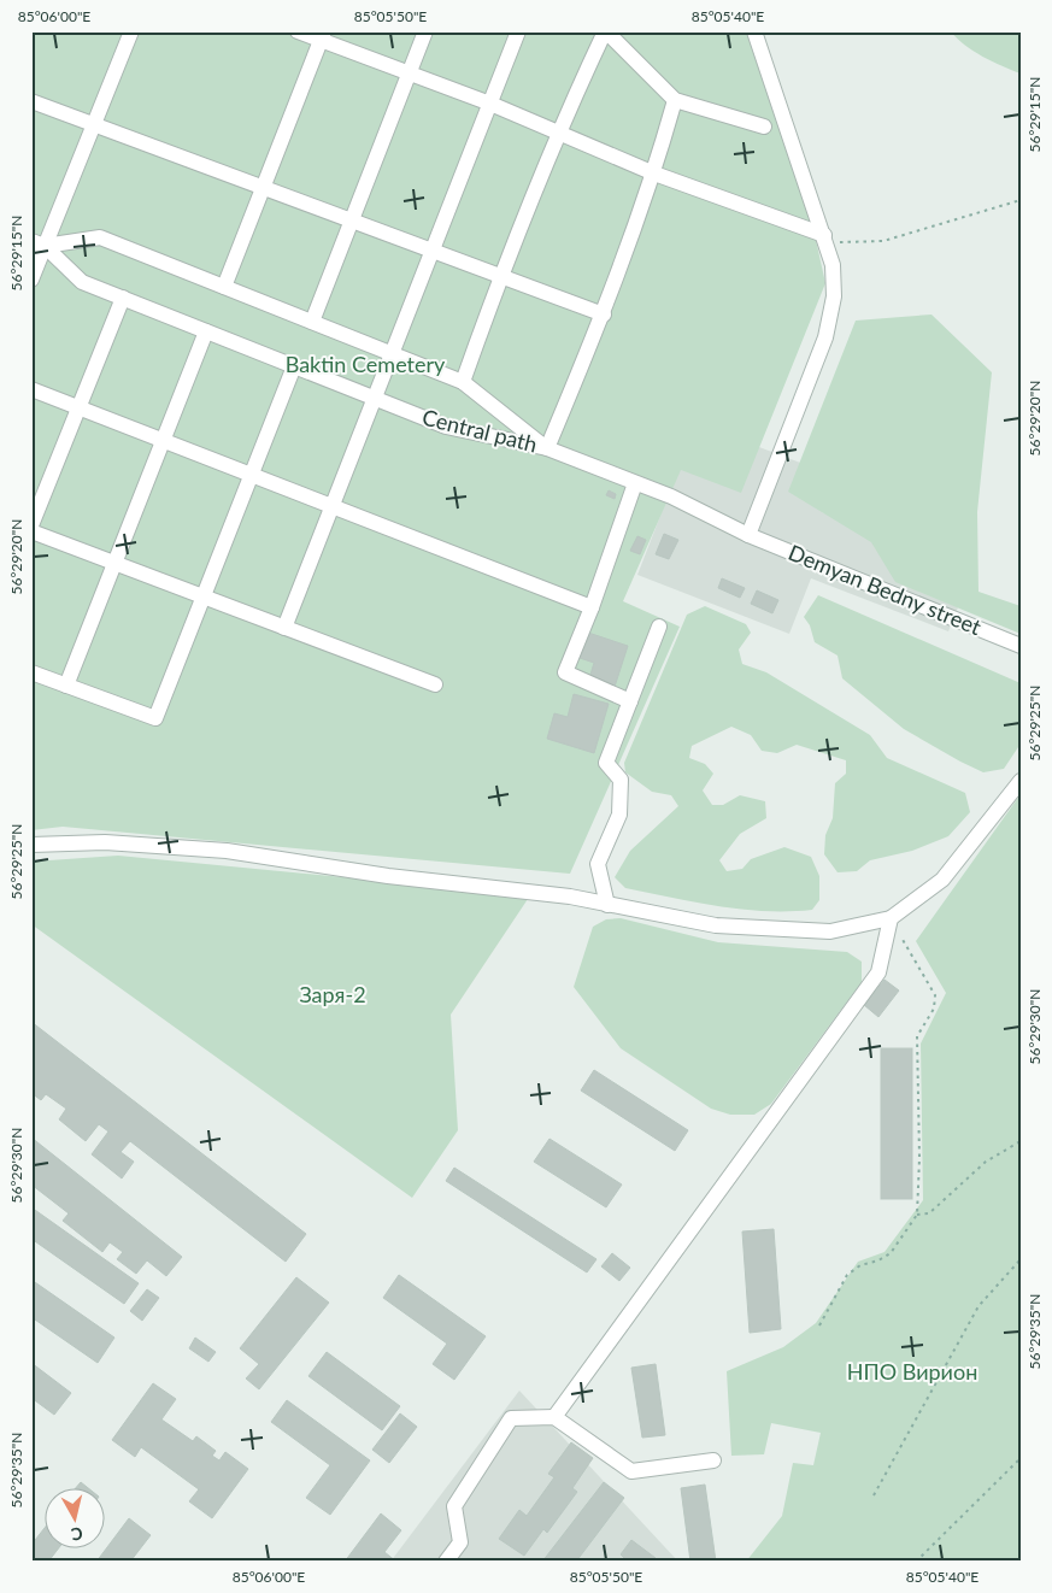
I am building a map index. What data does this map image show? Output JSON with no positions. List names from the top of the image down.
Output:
{
  "streets": {
    "street": ["Central path", "Demyan Bedny street"]
  },
  "crossings": [
    ["Central path", "Demyan Bedny street"]
  ],
  "parks": ["Baktin Cemetery", "Заря-2", "НПО Вирион"],
  "north": "bottom",
  "coordinates": [
    "85°06'00\"E",
    "85°05'50\"E",
    "85°05'40\"E",
    "56°29'15\"N",
    "56°29'20\"N",
    "56°29'25\"N",
    "56°29'30\"N",
    "56°29'35\"N"
  ]
}
